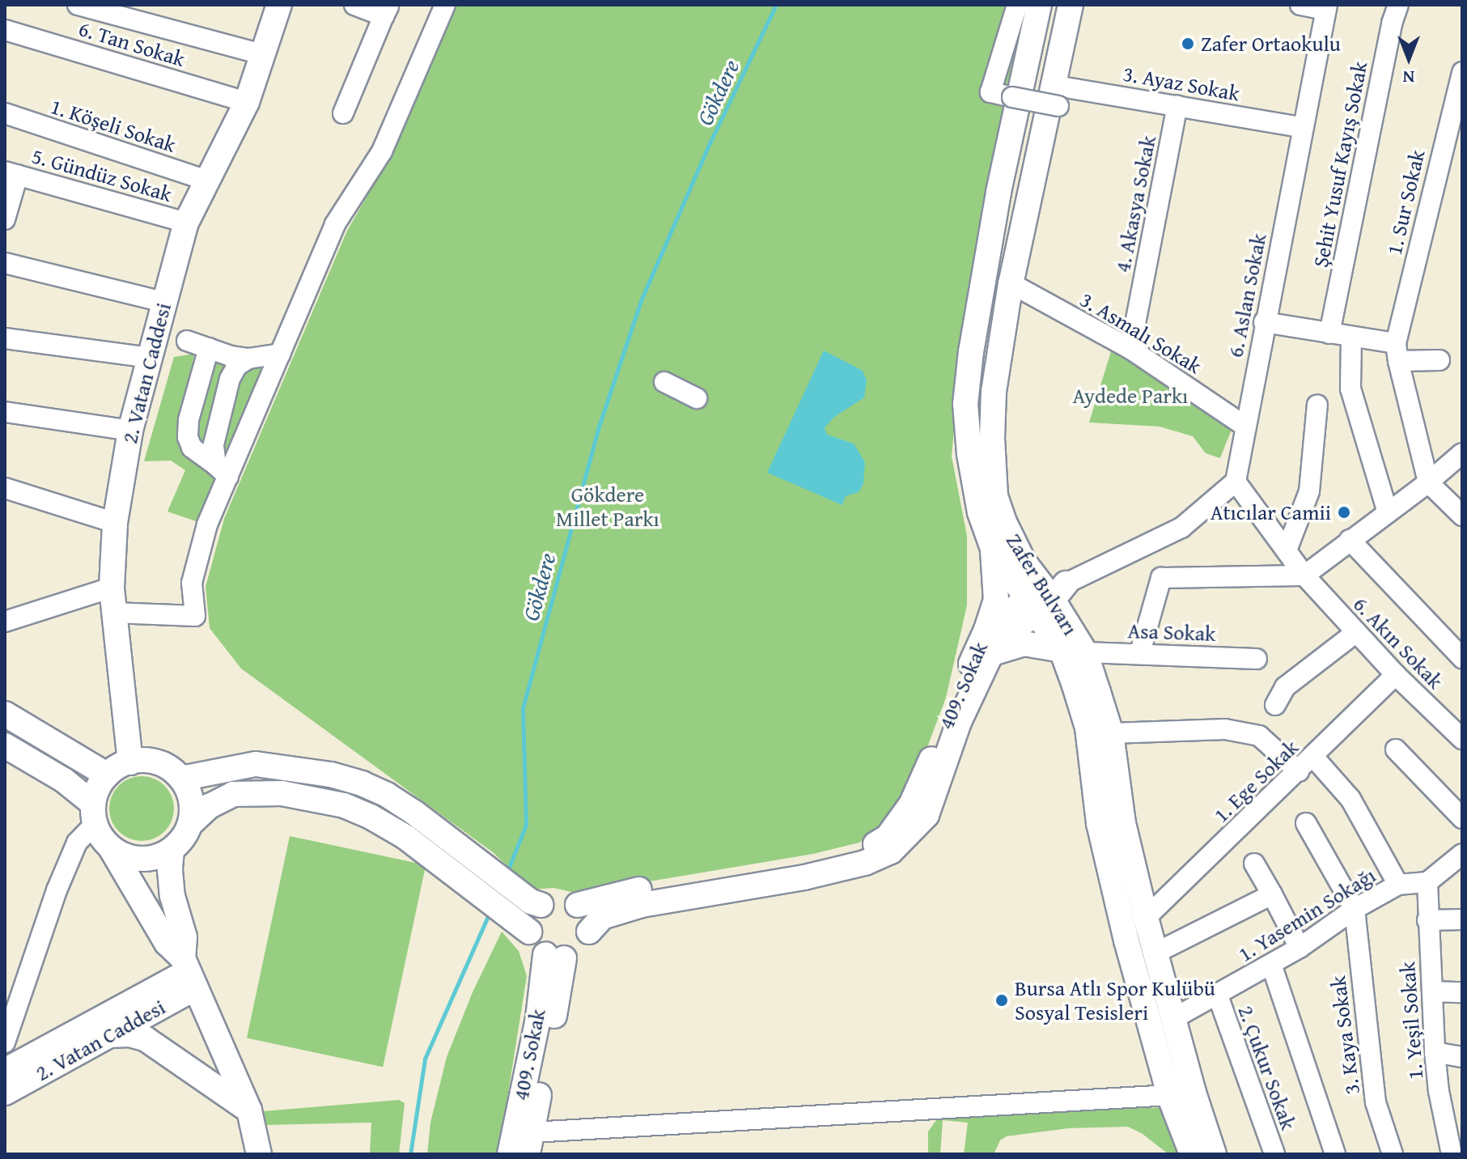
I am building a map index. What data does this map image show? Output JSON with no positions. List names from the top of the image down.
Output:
{
  "streets": {
    "main road": ["2. Vatan Caddesi", "Zafer Bulvarı", "409. Sokak"],
    "street": [
      "6. Tan Sokak",
      "3. Ayaz Sokak",
      "1. Köşeli Sokak",
      "Şehit Yusuf Kayış Sokak",
      "5. Gündüz Sokak",
      "1. Sur Sokak",
      "4. Akasya Sokak",
      "6. Aslan Sokak",
      "3. Asmalı Sokak",
      "Asa Sokak",
      "6. Akın Sokak",
      "1. Ege Sokak",
      "1. Yasemin Sokağı",
      "1. Yeşil Sokak",
      "3. Kaya Sokak",
      "2. Çukur Sokak"
    ]
  },
  "crossings": [
    ["6. Tan Sokak", "2. Vatan Caddesi"],
    ["3. Ayaz Sokak", "4. Akasya Sokak"],
    ["3. Ayaz Sokak", "6. Aslan Sokak"],
    ["3. Ayaz Sokak", "Zafer Bulvarı"],
    ["1. Köşeli Sokak", "2. Vatan Caddesi"],
    ["5. Gündüz Sokak", "2. Vatan Caddesi"],
    ["4. Akasya Sokak", "3. Asmalı Sokak"],
    ["6. Aslan Sokak", "3. Asmalı Sokak"],
    ["3. Asmalı Sokak", "Zafer Bulvarı"],
    ["Zafer Bulvarı", "Asa Sokak"],
    ["Zafer Bulvarı", "409. Sokak"],
    ["Zafer Bulvarı", "1. Ege Sokak"],
    ["Zafer Bulvarı", "1. Yasemin Sokağı"],
    ["6. Akın Sokak", "1. Ege Sokak"],
    ["1. Yasemin Sokağı", "1. Yeşil Sokak"],
    ["1. Yasemin Sokağı", "3. Kaya Sokak"],
    ["1. Yasemin Sokağı", "2. Çukur Sokak"]
  ],
  "water": ["Gökdere"],
  "parks": ["Aydede Parkı", "Gökdere Millet Parkı"],
  "places": ["Zafer Ortaokulu", "Atıcılar Camii", "Bursa Atlı Spor Kulübü Sosyal Tesisleri"],
  "north": "bottom"
}
